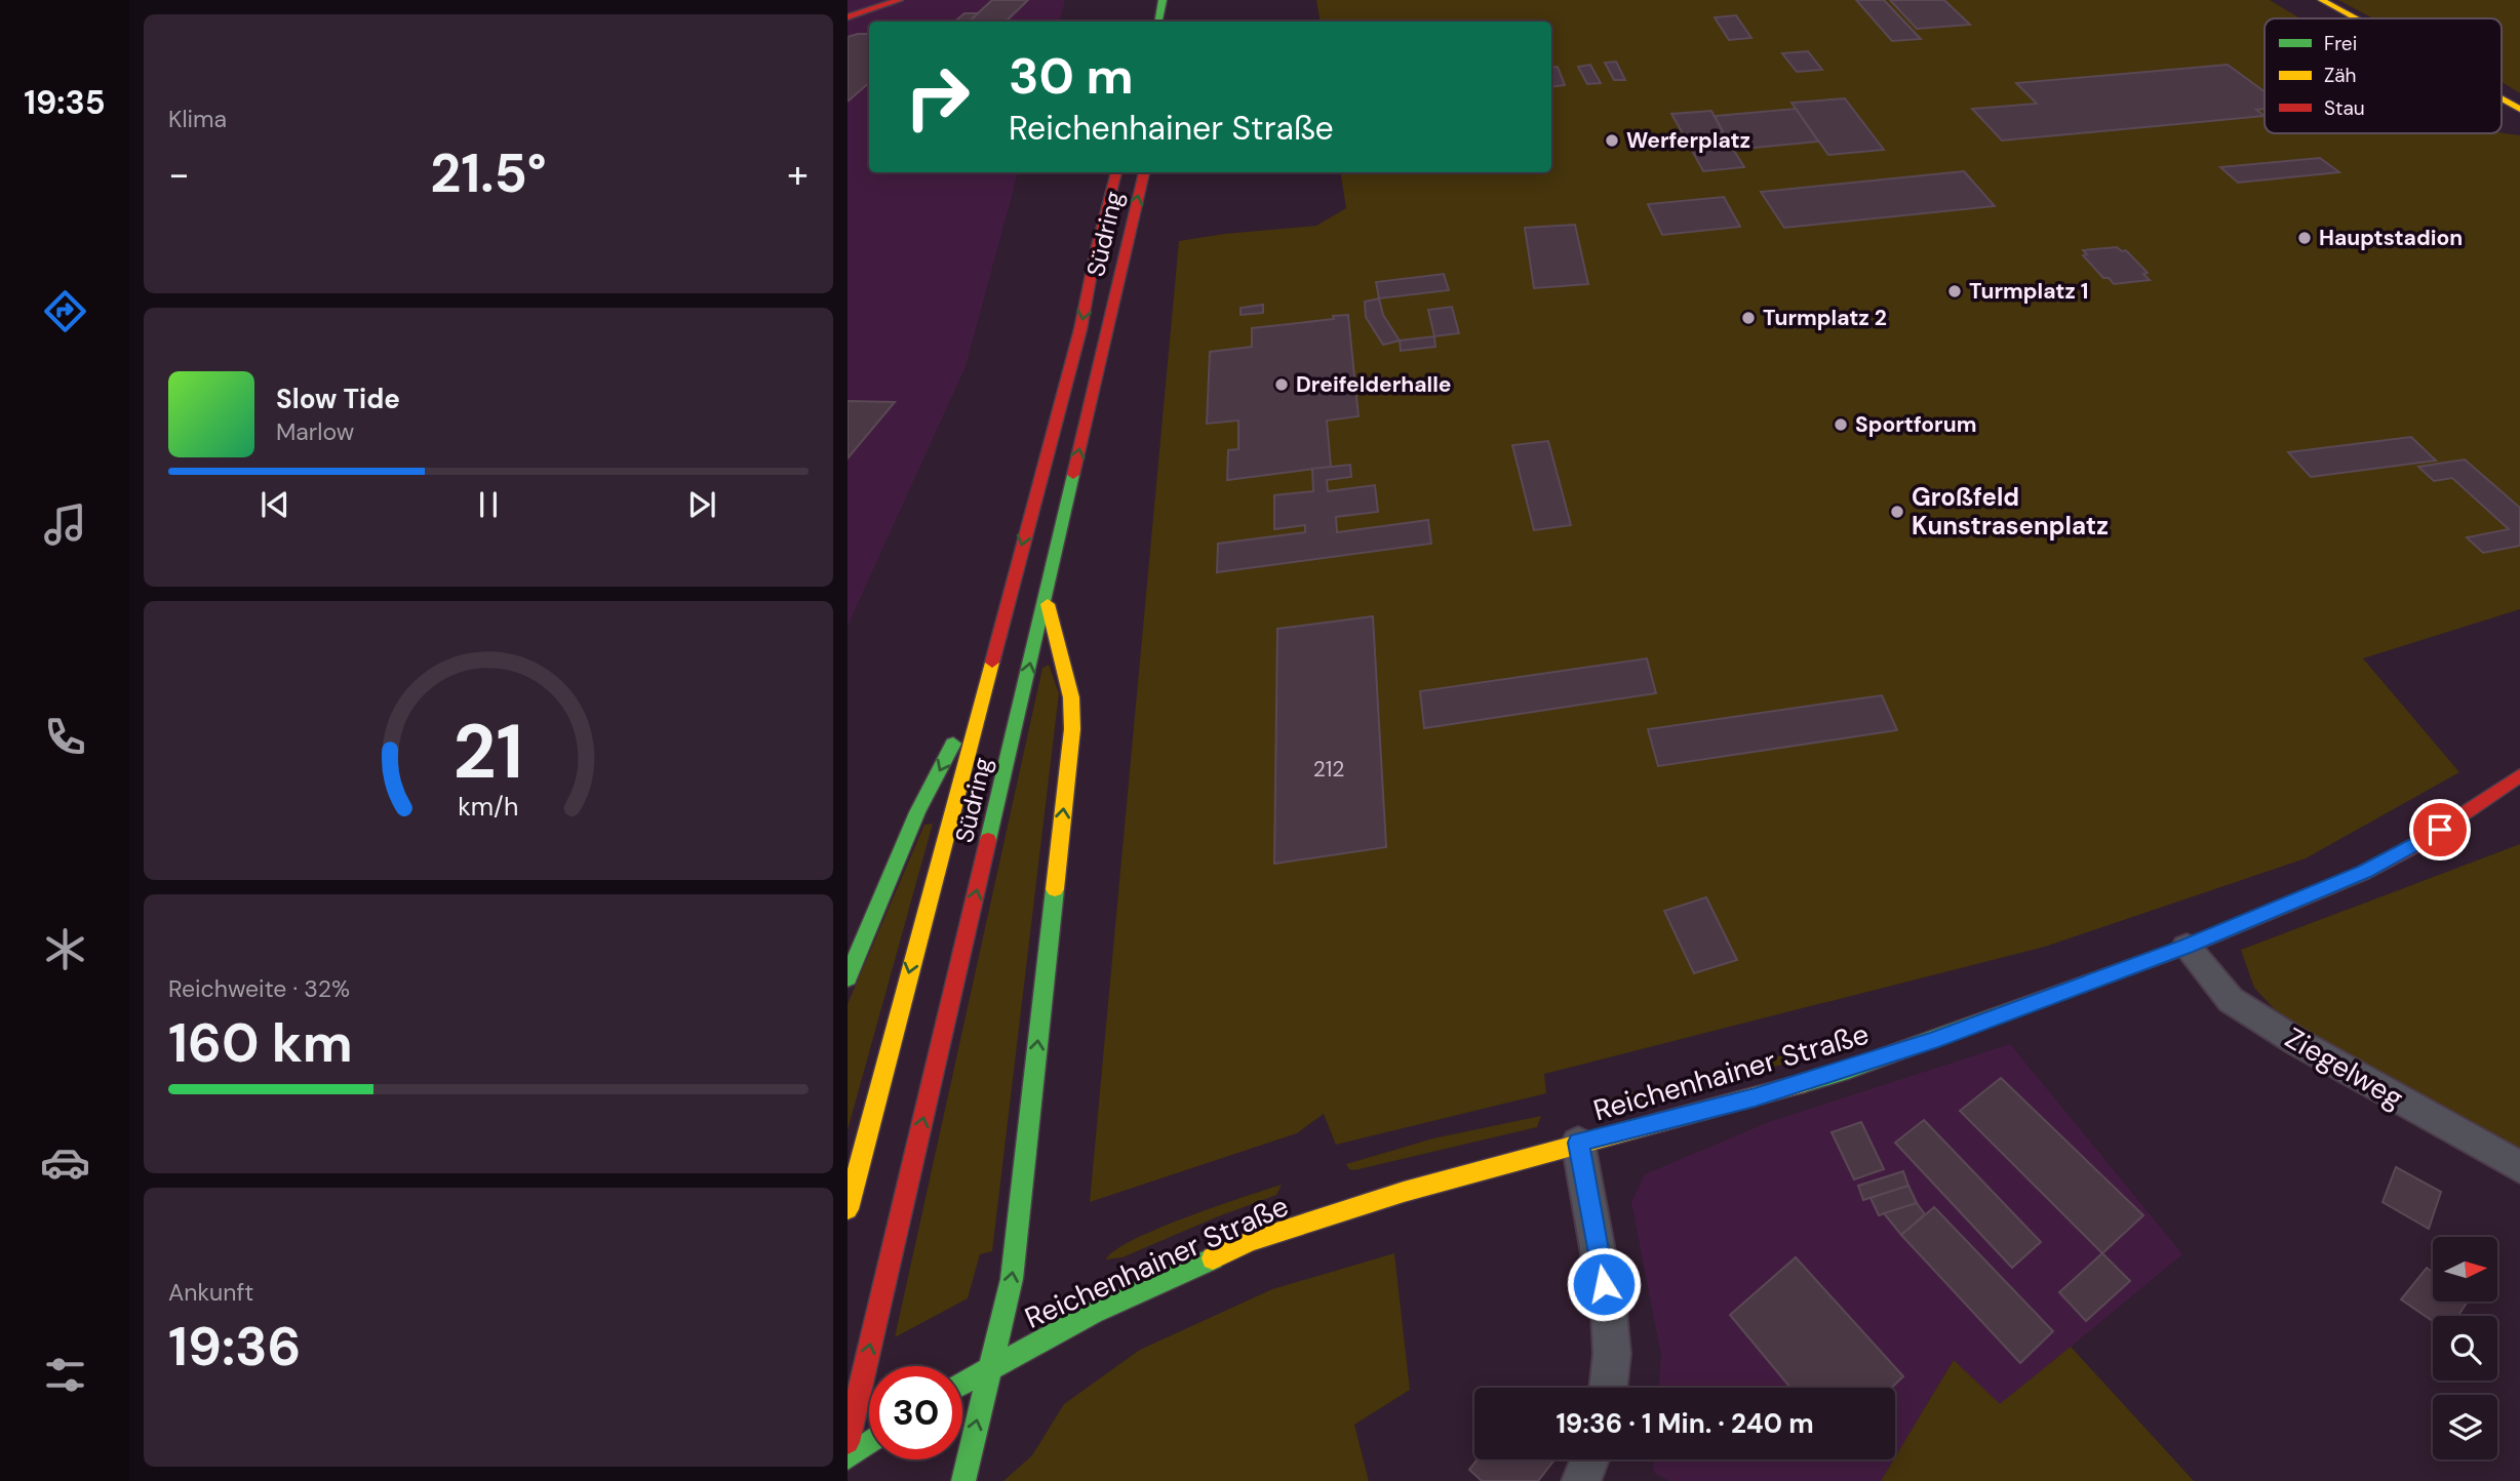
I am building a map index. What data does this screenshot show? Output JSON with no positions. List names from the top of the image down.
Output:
{
  "streets": {
    "main road": ["Südring", "Reichenhainer Straße"],
    "street": ["Ziegelweg"]
  },
  "crossings": [
    ["Ziegelweg", "Reichenhainer Straße"]
  ],
  "places": [
    "Werferplatz",
    "Hauptstadion",
    "Turmplatz 1",
    "Turmplatz 2",
    "Dreifelderhalle",
    "Sportforum",
    "Großfeld Kunstrasenplatz"
  ],
  "house_numbers": ["212"],
  "legend": ["Frei", "Zäh", "Stau"],
  "north": "right",
  "page": {
    "tabs": "19:35",
    "tile": [
      "Klima",
      ["Reichweite · 32%", "160 km"],
      ["Ankunft", "19:36"]
    ],
    "turn": ["30 m", "Reichenhainer Straße"],
    "heat": ["−", "21.5°", "+"],
    "song": ["Slow Tide", "Marlow"],
    "limit": "30",
    "trip": "19:36 · 1 Min. · 240 m",
    "gauge": ["21", "km/h"]
  }
}
